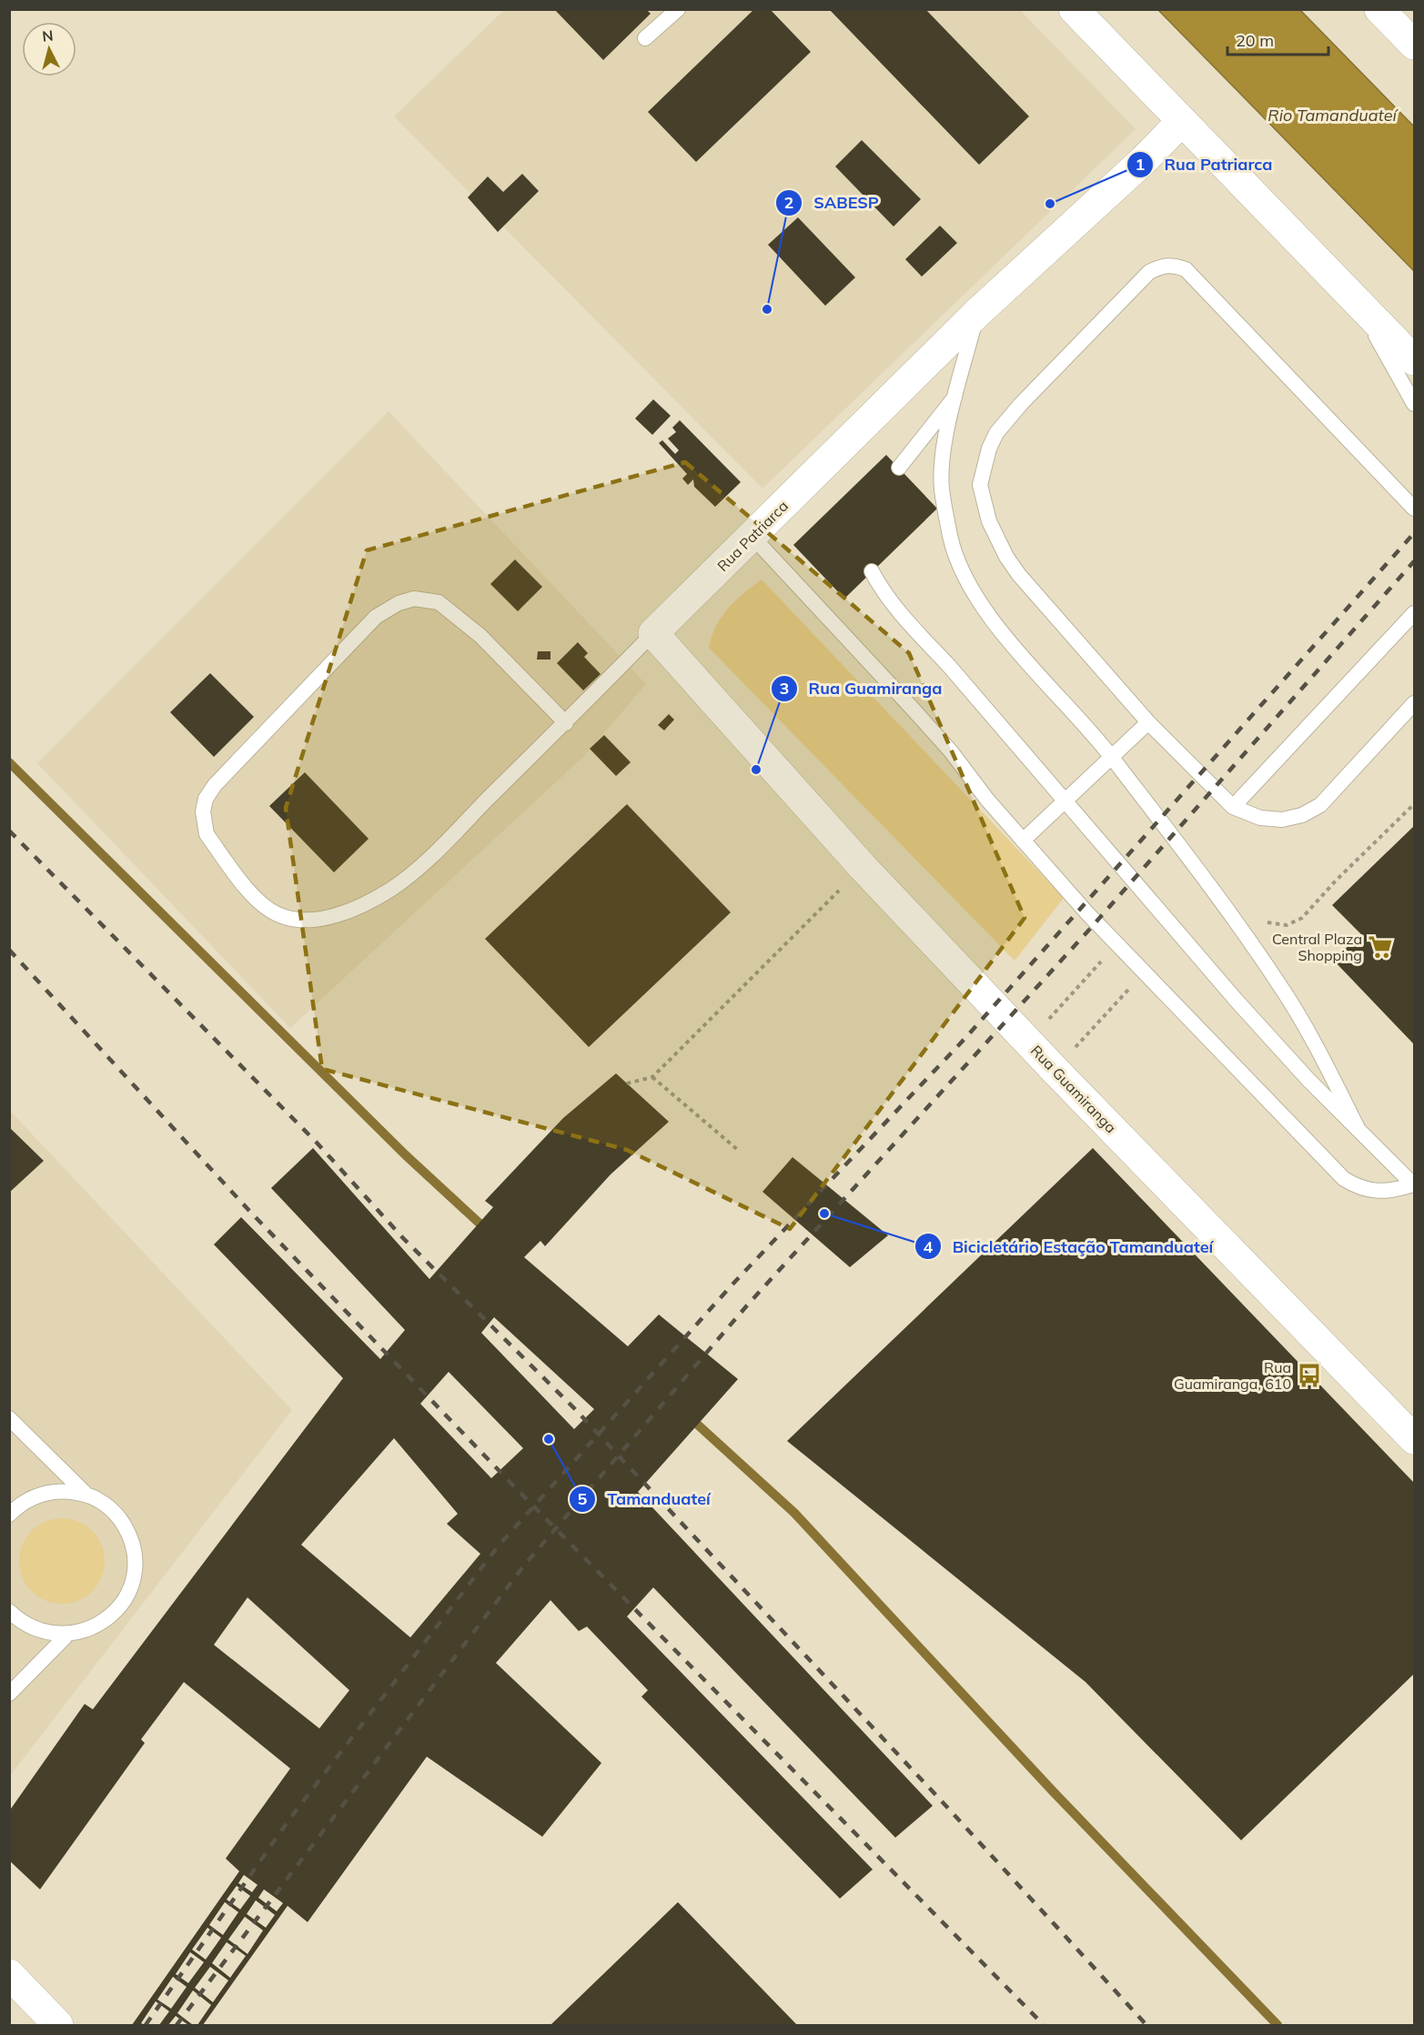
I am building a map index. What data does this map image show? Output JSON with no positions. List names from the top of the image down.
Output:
{
  "streets": {
    "main road": ["Rua Patriarca", "Rua Guamiranga"]
  },
  "crossings": [
    ["Rua Patriarca", "Rua Guamiranga"]
  ],
  "water": ["Rio Tamanduateí"],
  "places": {
    "other": [
      "Rua Patriarca",
      "SABESP",
      "Rua Guamiranga",
      "Bicicletário Estação Tamanduateí",
      "Tamanduateí"
    ],
    "supermarket": ["Central Plaza Shopping"],
    "bus stop": ["Rua Guamiranga, 610"]
  },
  "scale_bar": "20 m",
  "north": "top"
}
